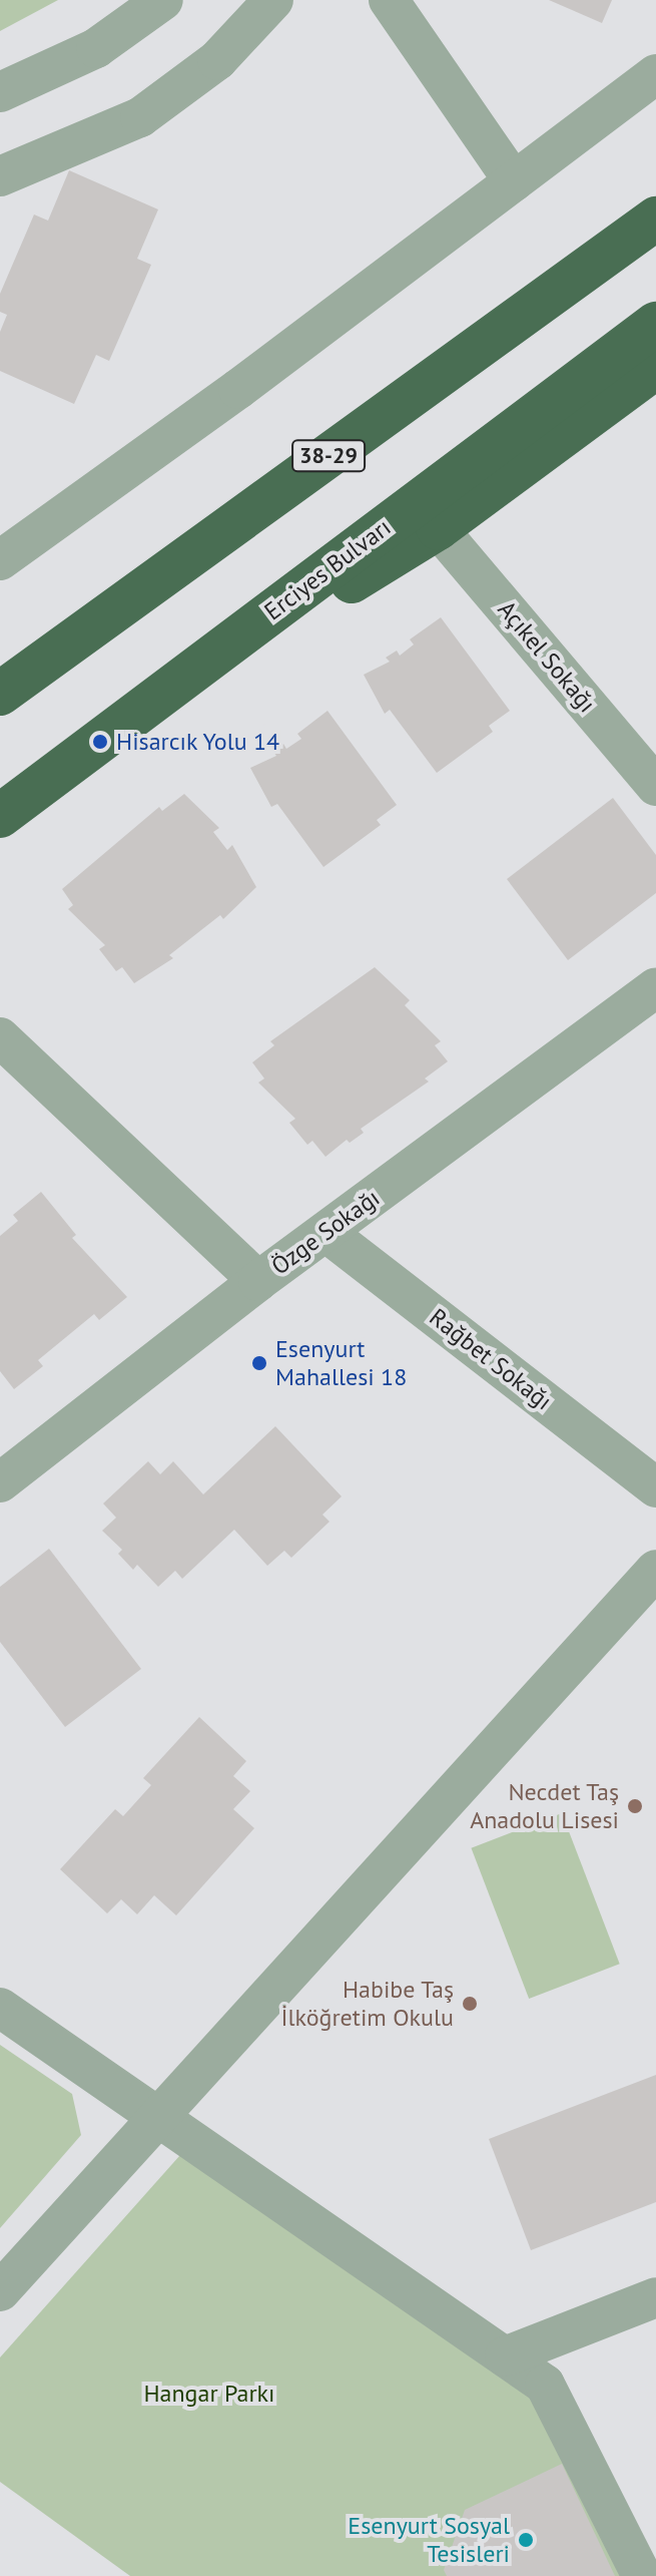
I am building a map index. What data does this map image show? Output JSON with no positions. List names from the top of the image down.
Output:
{
  "streets": {
    "highway": ["38-29", "Erciyes Bulvarı"],
    "street": ["Açıkel Sokağı", "Özge Sokağı", "Rağbet Sokağı"]
  },
  "crossings": [
    ["Özge Sokağı", "Rağbet Sokağı"]
  ],
  "parks": ["Hangar Parkı"],
  "places": [
    "Hisarcık Yolu 14",
    "Esenyurt Mahallesi 18",
    "Necdet Taş Anadolu Lisesi",
    "Habibe Taş İlköğretim Okulu",
    "Esenyurt Sosyal Tesisleri"
  ]
}
